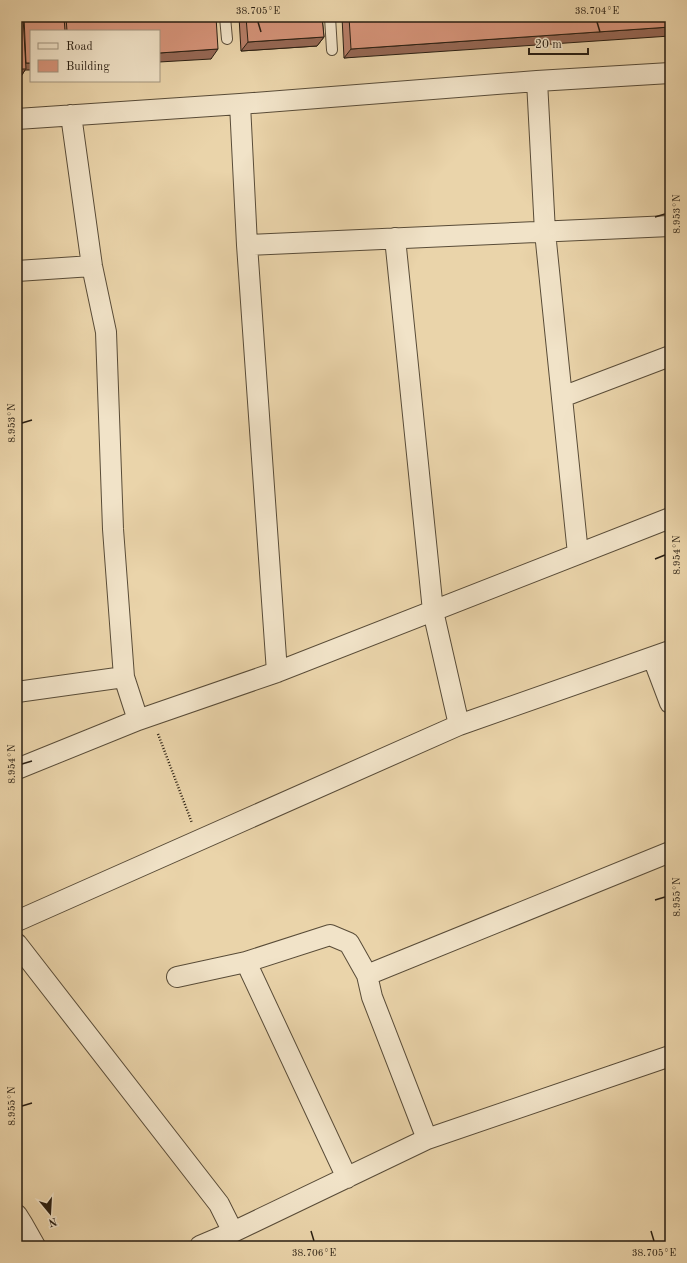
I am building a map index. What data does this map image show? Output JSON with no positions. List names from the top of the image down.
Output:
{
  "legend": ["Road", "Building"],
  "scale_bar": "20 m",
  "north": "bottom",
  "coordinates": [
    "38.705°E",
    "38.704°E",
    "8.953°N",
    "8.954°N",
    "8.955°N",
    "38.706°E"
  ]
}
